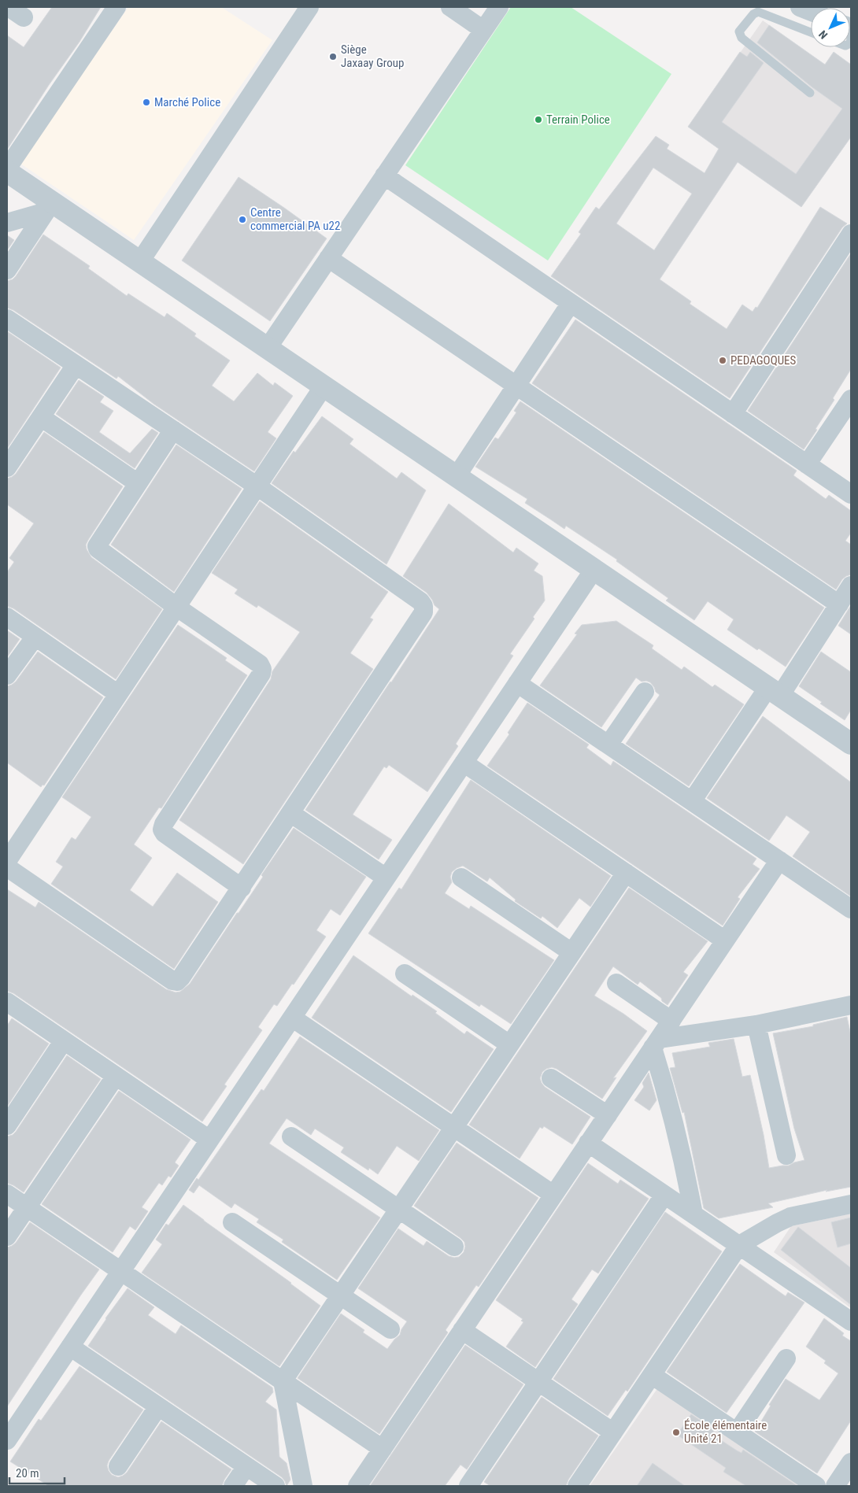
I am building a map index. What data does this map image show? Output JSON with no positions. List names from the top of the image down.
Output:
{
  "places": [
    "Siège Jaxaay Group",
    "Marché Police",
    "Terrain Police",
    "Centre commercial PA u22",
    "PEDAGOQUES",
    "École élémentaire Unité 21"
  ],
  "scale_bar": "20 m",
  "north": "bottom left"
}
